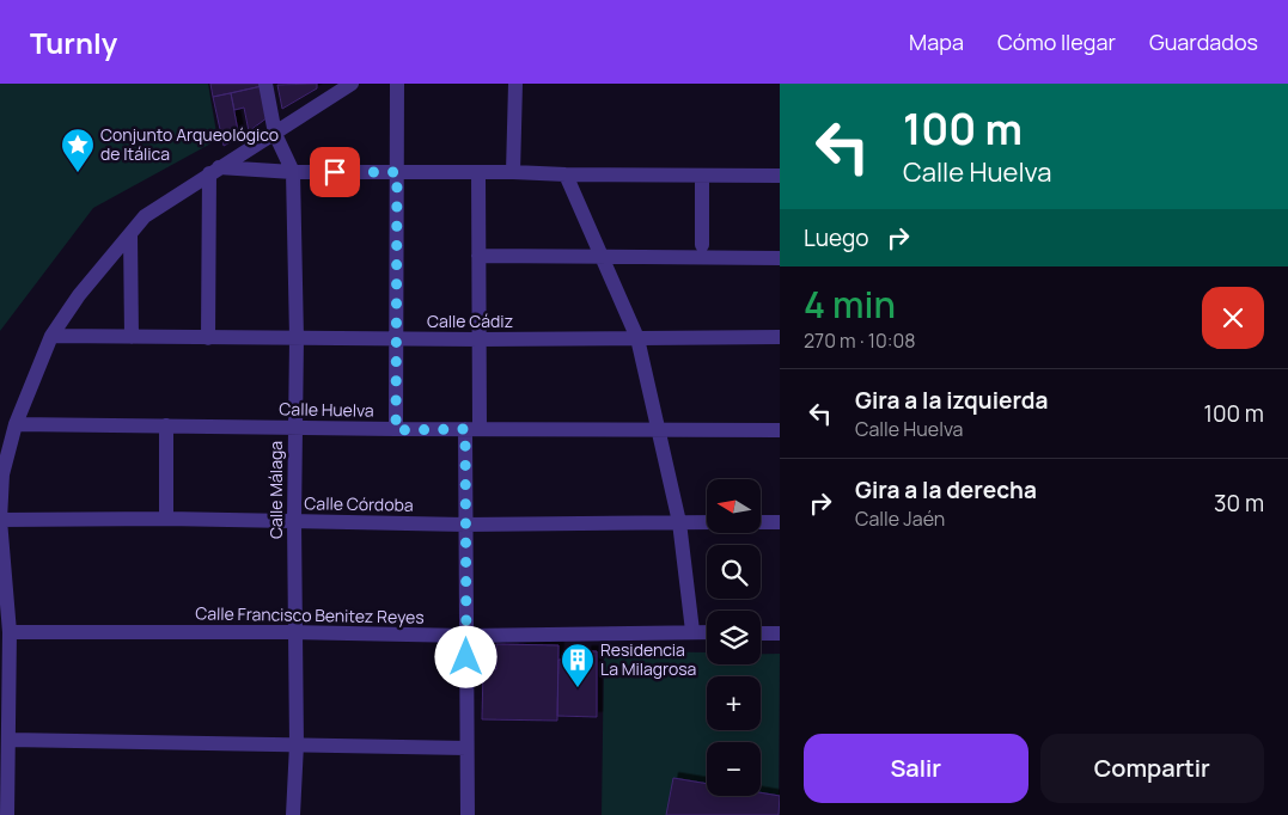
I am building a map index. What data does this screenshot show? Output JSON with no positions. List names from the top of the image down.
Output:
{
  "streets": {
    "street": [
      "Calle Cádiz",
      "Calle Huelva",
      "Calle Málaga",
      "Calle Córdoba",
      "Calle Francisco Benitez Reyes"
    ]
  },
  "crossings": [
    ["Calle Cádiz", "Calle Málaga"],
    ["Calle Huelva", "Calle Málaga"],
    ["Calle Málaga", "Calle Córdoba"],
    ["Calle Málaga", "Calle Francisco Benitez Reyes"]
  ],
  "places": {
    "place": ["Conjunto Arqueológico de Itálica"],
    "building": ["Residencia La Milagrosa"]
  },
  "north": "left",
  "page": {
    "header": "Turnly",
    "nav": ["Mapa", "Cómo llegar", "Guardados"],
    "turn": ["100 m", "Calle Huelva"],
    "then": "Luego",
    "heading": ["4 min", "270 m · 10:08"],
    "list": [
      {
        "name": "Gira a la izquierda",
        "note": "Calle Huelva",
        "value": "100 m"
      },
      {
        "name": "Gira a la derecha",
        "note": "Calle Jaén",
        "value": "30 m"
      }
    ],
    "map_buttons": ["+", "−"],
    "buttons": ["Salir", "Compartir"]
  }
}
